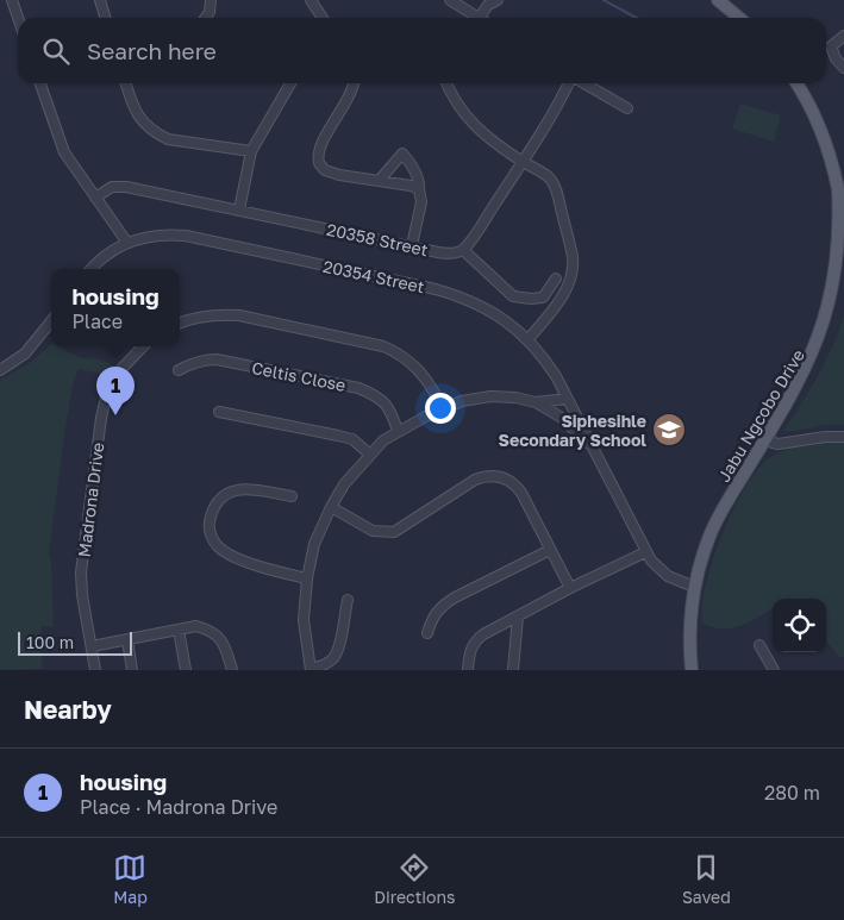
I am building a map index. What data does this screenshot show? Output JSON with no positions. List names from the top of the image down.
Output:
{
  "streets": {
    "main road": ["Jabu Ngcobo Drive"],
    "street": [
      "20358 Street",
      "20354 Street",
      "Celtis Close",
      "Madrona Drive"
    ]
  },
  "crossings": [
    ["20354 Street", "Jabu Ngcobo Drive"]
  ],
  "places": {
    "school or university": ["Siphesihle Secondary School"]
  },
  "scale_bar": "100 m",
  "page": {
    "search": "Search here",
    "popup": ["housing", "Place"],
    "pins": "1",
    "scale": "100 m",
    "heading": "Nearby",
    "list": [
      {
        "mark": "1",
        "name": "housing",
        "note": "Place · Madrona Drive",
        "value": "280 m"
      }
    ],
    "nav": ["Map", "Directions", "Saved"]
  }
}
